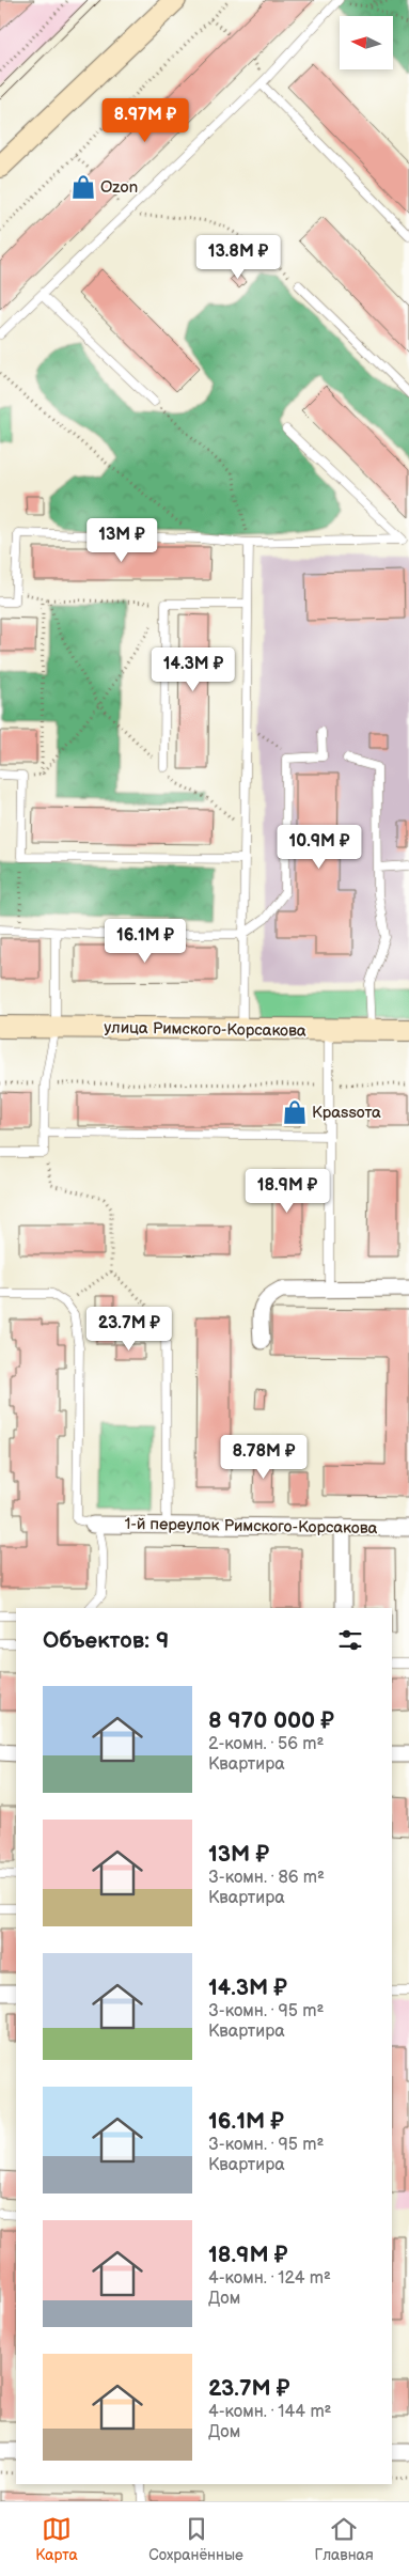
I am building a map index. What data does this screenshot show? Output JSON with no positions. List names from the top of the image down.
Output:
{
  "streets": {
    "street": ["улица Римского-Корсакова", "1-й переулок Римского-Корсакова"]
  },
  "places": {
    "shop": ["Ozon", "Краssота"]
  },
  "north": "left",
  "page": {
    "price": [
      "8.97M ₽",
      "13.8M ₽",
      "13M ₽",
      "14.3M ₽",
      "10.9M ₽",
      "16.1M ₽",
      "18.9M ₽",
      "23.7M ₽",
      "8.78M ₽"
    ],
    "heading": "Объектов: 9",
    "list": [
      {
        "name": "8 970 000 ₽",
        "note": "2-комн. · 56 m² · Квартира"
      },
      {
        "name": "13M ₽",
        "note": "3-комн. · 86 m² · Квартира"
      },
      {
        "name": "14.3M ₽",
        "note": "3-комн. · 95 m² · Квартира"
      },
      {
        "name": "16.1M ₽",
        "note": "3-комн. · 95 m² · Квартира"
      },
      {
        "name": "18.9M ₽",
        "note": "4-комн. · 124 m² · Дом"
      },
      {
        "name": "23.7M ₽",
        "note": "4-комн. · 144 m² · Дом"
      }
    ],
    "tabs": ["Карта", "Сохранённые", "Главная"]
  }
}
